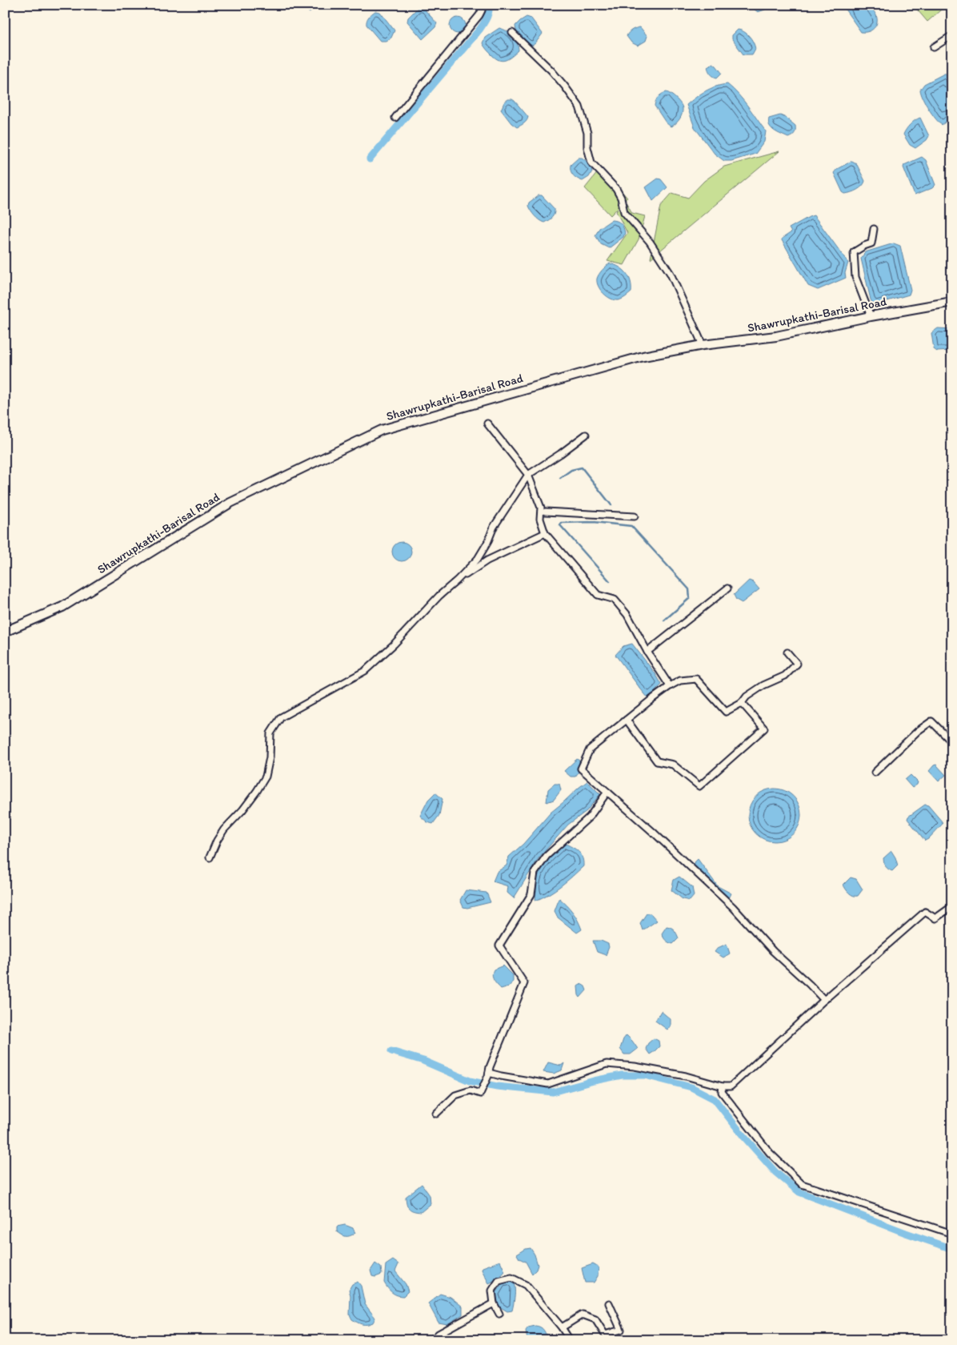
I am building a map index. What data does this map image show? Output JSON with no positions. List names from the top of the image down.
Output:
{
  "streets": {
    "main road": ["Shawrupkathi-Barisal Road"]
  }
}
